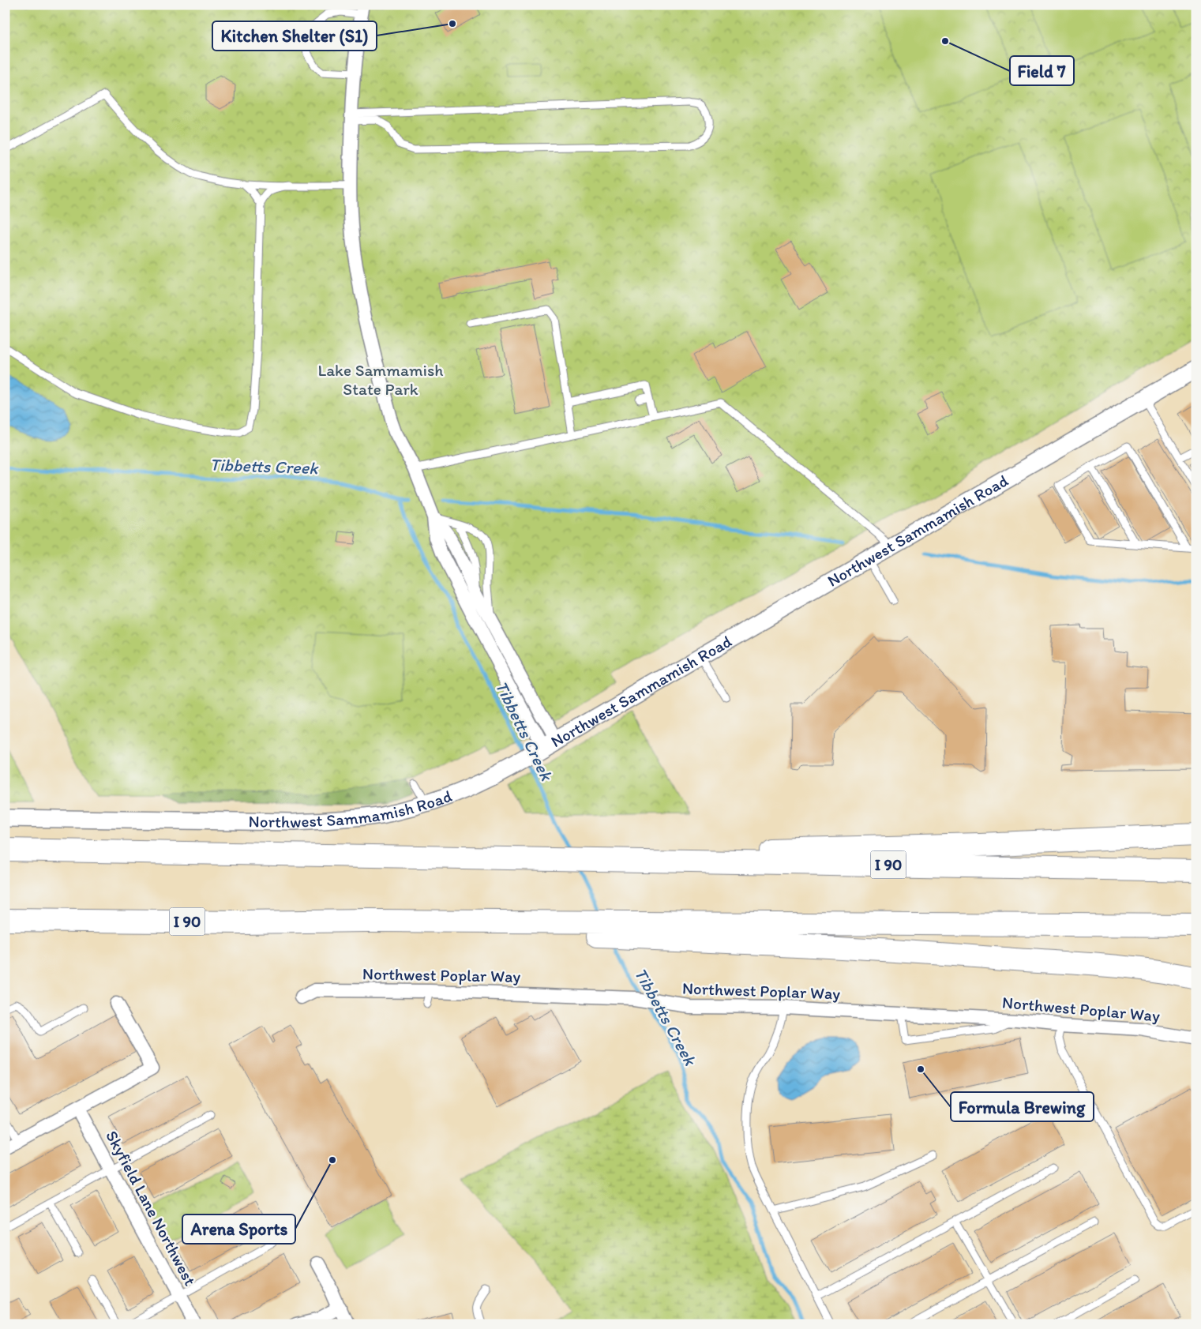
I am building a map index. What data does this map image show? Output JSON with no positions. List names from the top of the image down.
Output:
{
  "streets": {
    "highway": ["I 90"],
    "street": ["Northwest Sammamish Road", "Northwest Poplar Way", "Skyfield Lane Northwest"]
  },
  "water": ["Tibbetts Creek"],
  "parks": ["Lake Sammamish State Park"],
  "places": [
    "Kitchen Shelter (S1)",
    "Field 7",
    "Formula Brewing",
    "Arena Sports"
  ]
}
